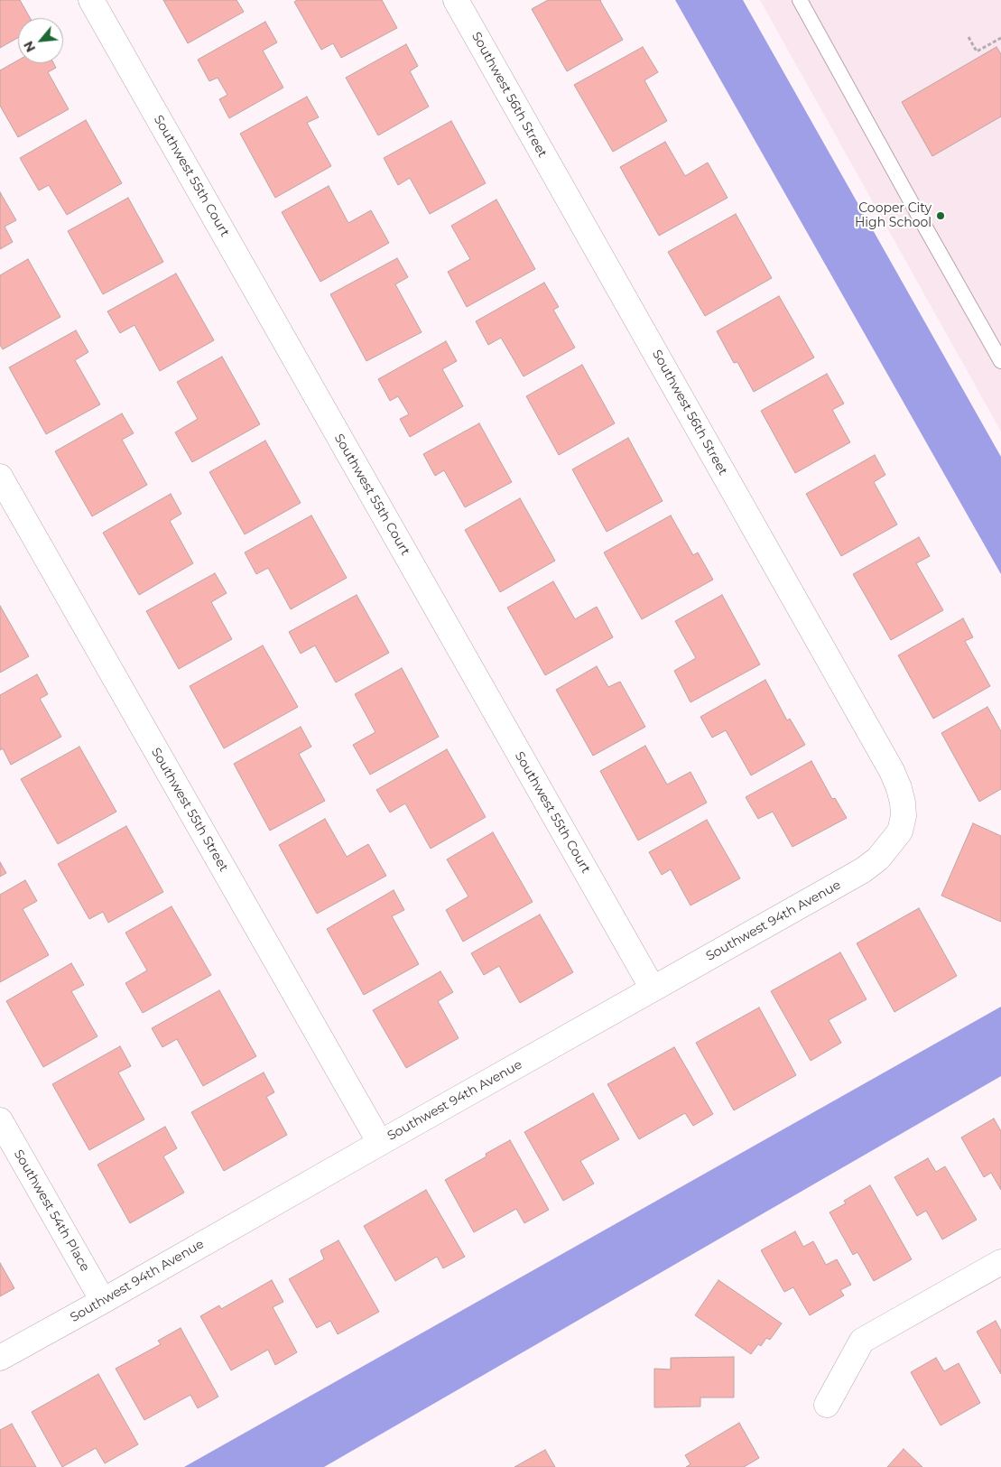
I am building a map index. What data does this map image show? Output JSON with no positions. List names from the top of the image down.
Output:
{
  "streets": {
    "street": [
      "Southwest 56th Street",
      "Southwest 55th Court",
      "Southwest 55th Street",
      "Southwest 94th Avenue",
      "Southwest 54th Place"
    ]
  },
  "crossings": [
    ["Southwest 56th Street", "Southwest 94th Avenue"],
    ["Southwest 55th Court", "Southwest 94th Avenue"],
    ["Southwest 55th Street", "Southwest 94th Avenue"],
    ["Southwest 94th Avenue", "Southwest 54th Place"]
  ],
  "places": ["Cooper City High School"],
  "north": "bottom left"
}
